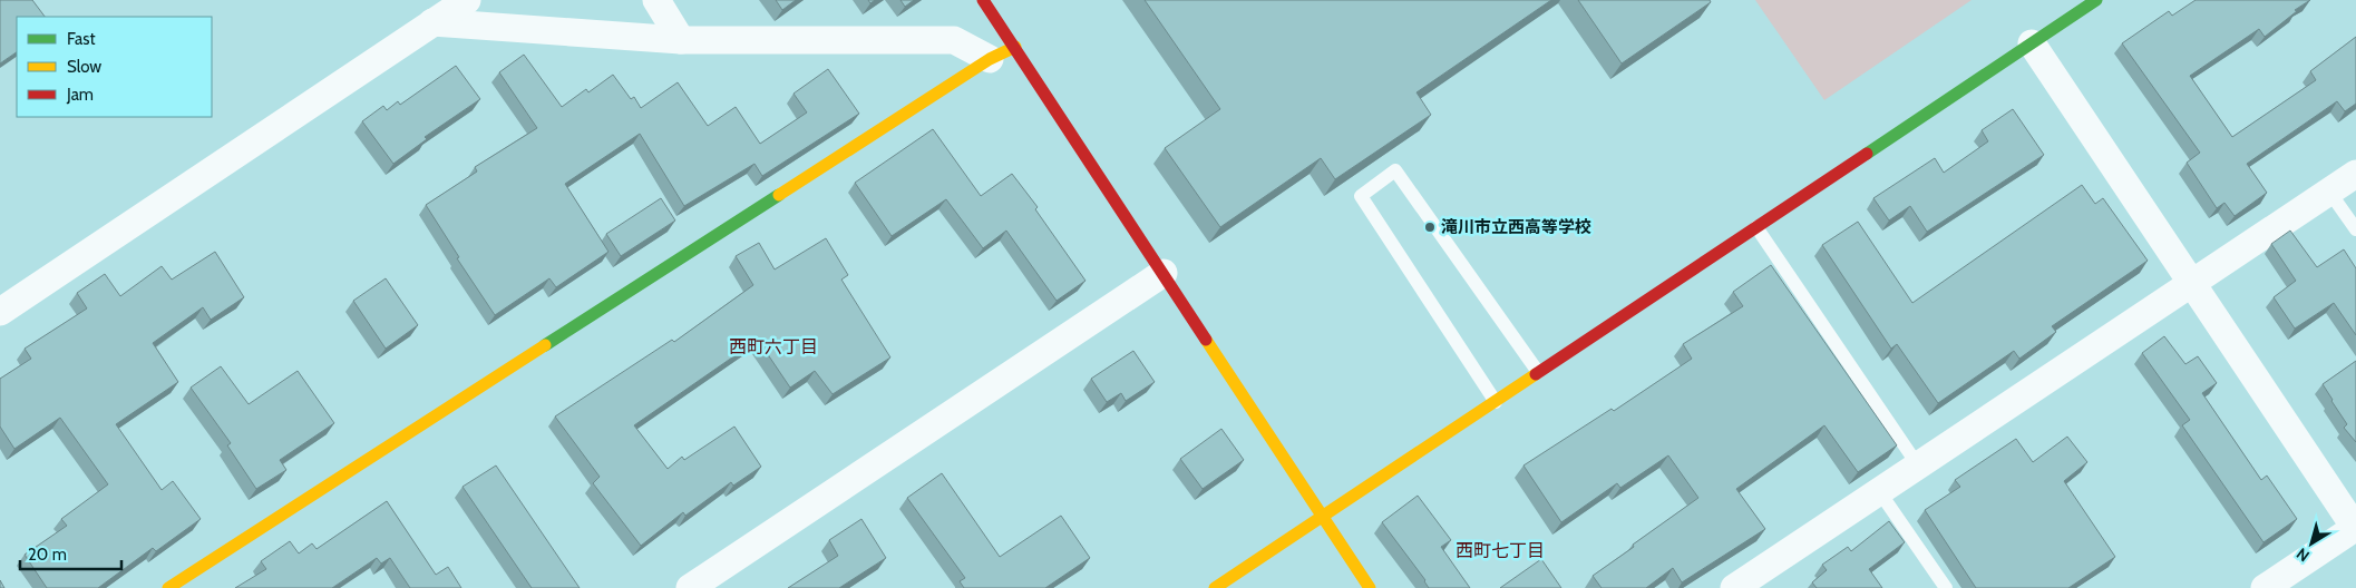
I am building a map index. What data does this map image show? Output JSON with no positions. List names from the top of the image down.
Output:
{
  "districts": ["西町六丁目", "西町七丁目"],
  "places": ["滝川市立西高等学校"],
  "legend": ["Fast", "Slow", "Jam"],
  "scale_bar": "20 m",
  "north": "bottom left"
}
